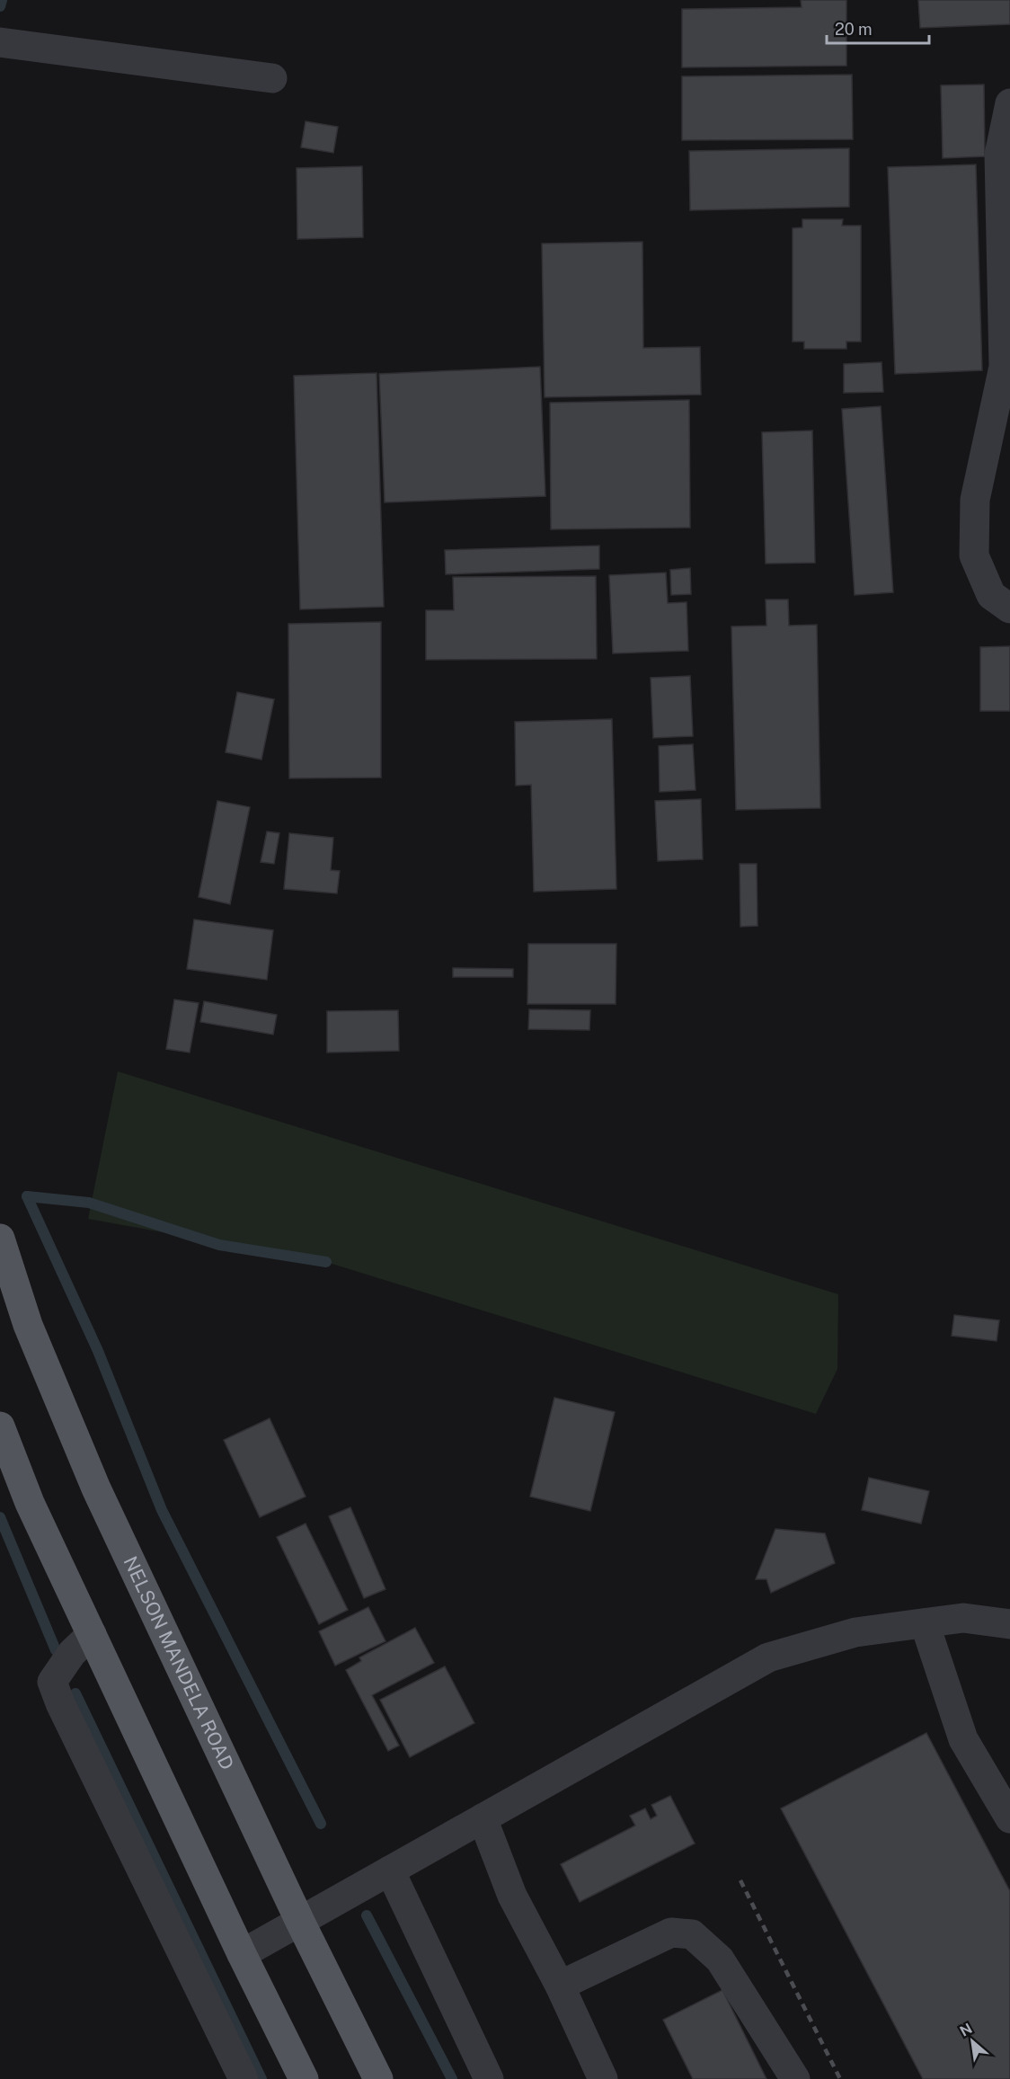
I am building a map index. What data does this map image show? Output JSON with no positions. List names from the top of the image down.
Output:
{
  "streets": {
    "main road": ["NELSON MANDELA ROAD"]
  },
  "scale_bar": "20 m",
  "north": "top left"
}
